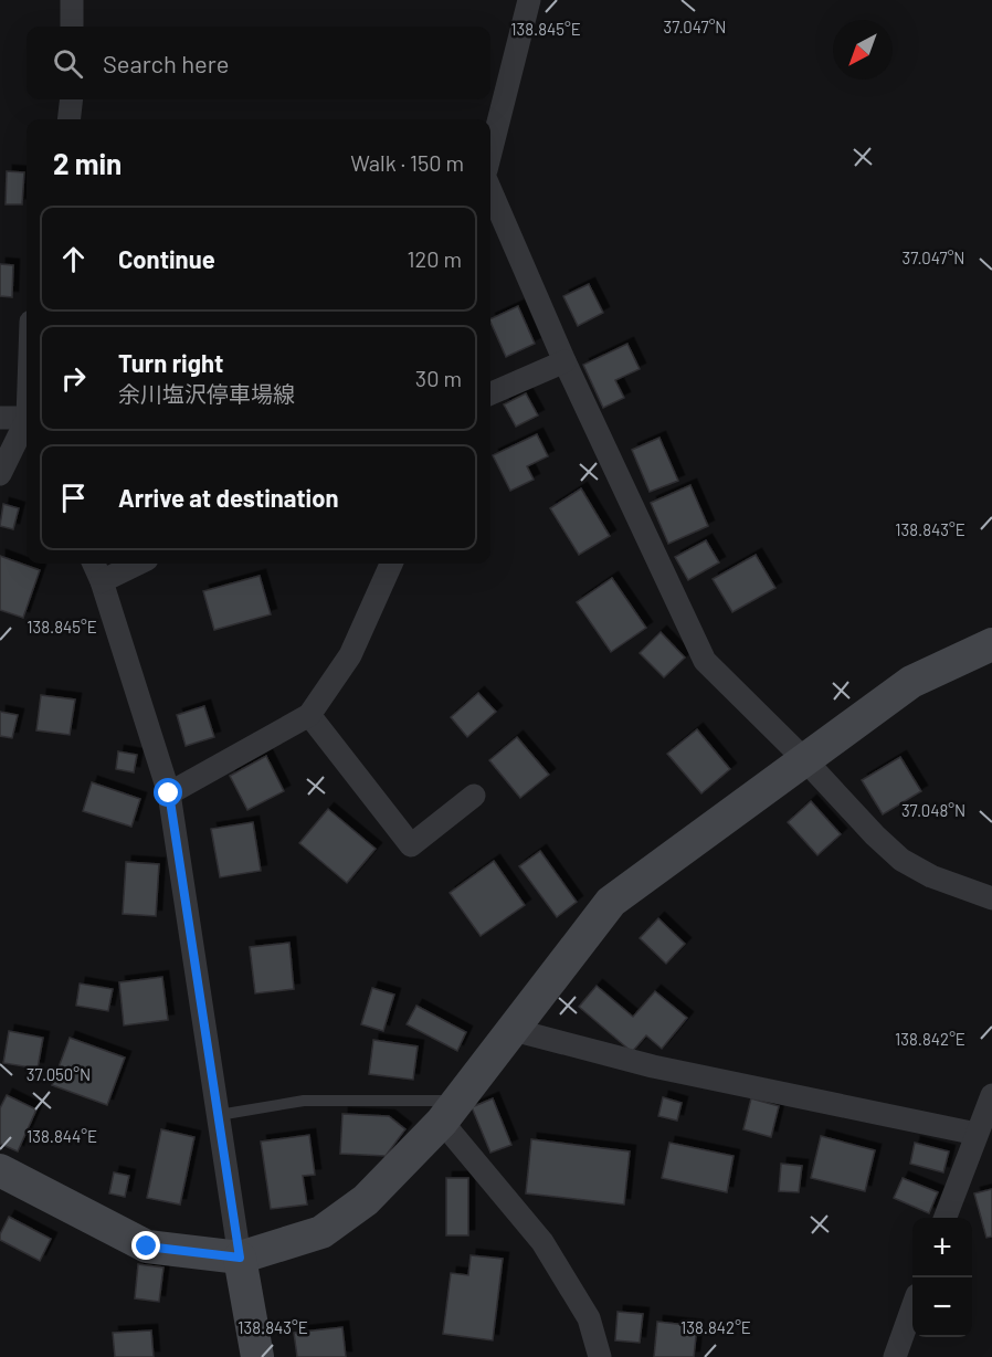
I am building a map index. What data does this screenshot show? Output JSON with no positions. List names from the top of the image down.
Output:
{
  "north": "bottom left",
  "page": {
    "search": "Search here",
    "heading": ["2 min", "Walk · 150 m"],
    "list": [
      ["Continue", "120 m"],
      ["Turn right", "余川塩沢停車場線", "30 m"],
      "Arrive at destination"
    ],
    "map_buttons": ["+", "−"]
  },
  "coordinates": [
    "37.047°N",
    "138.845°E",
    "138.843°E",
    "37.048°N",
    "138.842°E",
    "37.050°N",
    "138.844°E"
  ]
}
